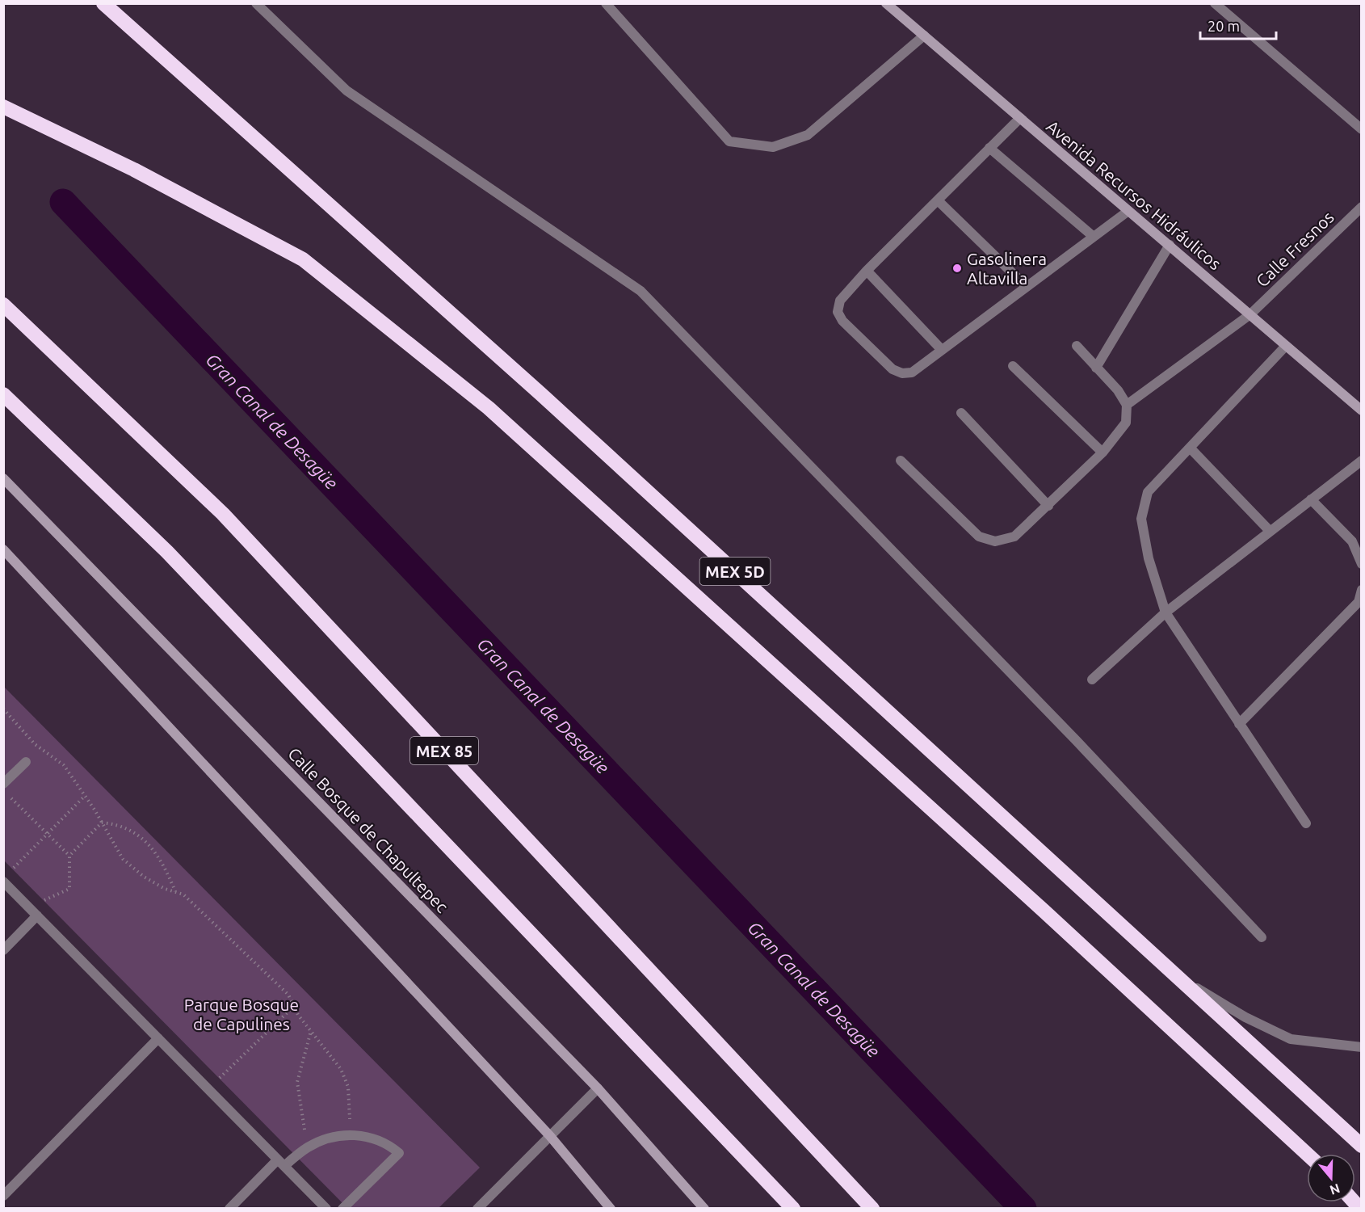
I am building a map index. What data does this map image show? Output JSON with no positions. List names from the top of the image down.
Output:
{
  "streets": {
    "highway": ["MEX 5D", "MEX 85"],
    "main road": ["Avenida Recursos Hidráulicos", "Calle Bosque de Chapultepec"],
    "street": ["Calle Fresnos"]
  },
  "crossings": [
    ["Avenida Recursos Hidráulicos", "Calle Fresnos"]
  ],
  "water": ["Gran Canal de Desagüe"],
  "parks": ["Parque Bosque de Capulines"],
  "places": ["Gasolinera Altavilla"],
  "scale_bar": "20 m",
  "north": "bottom"
}
